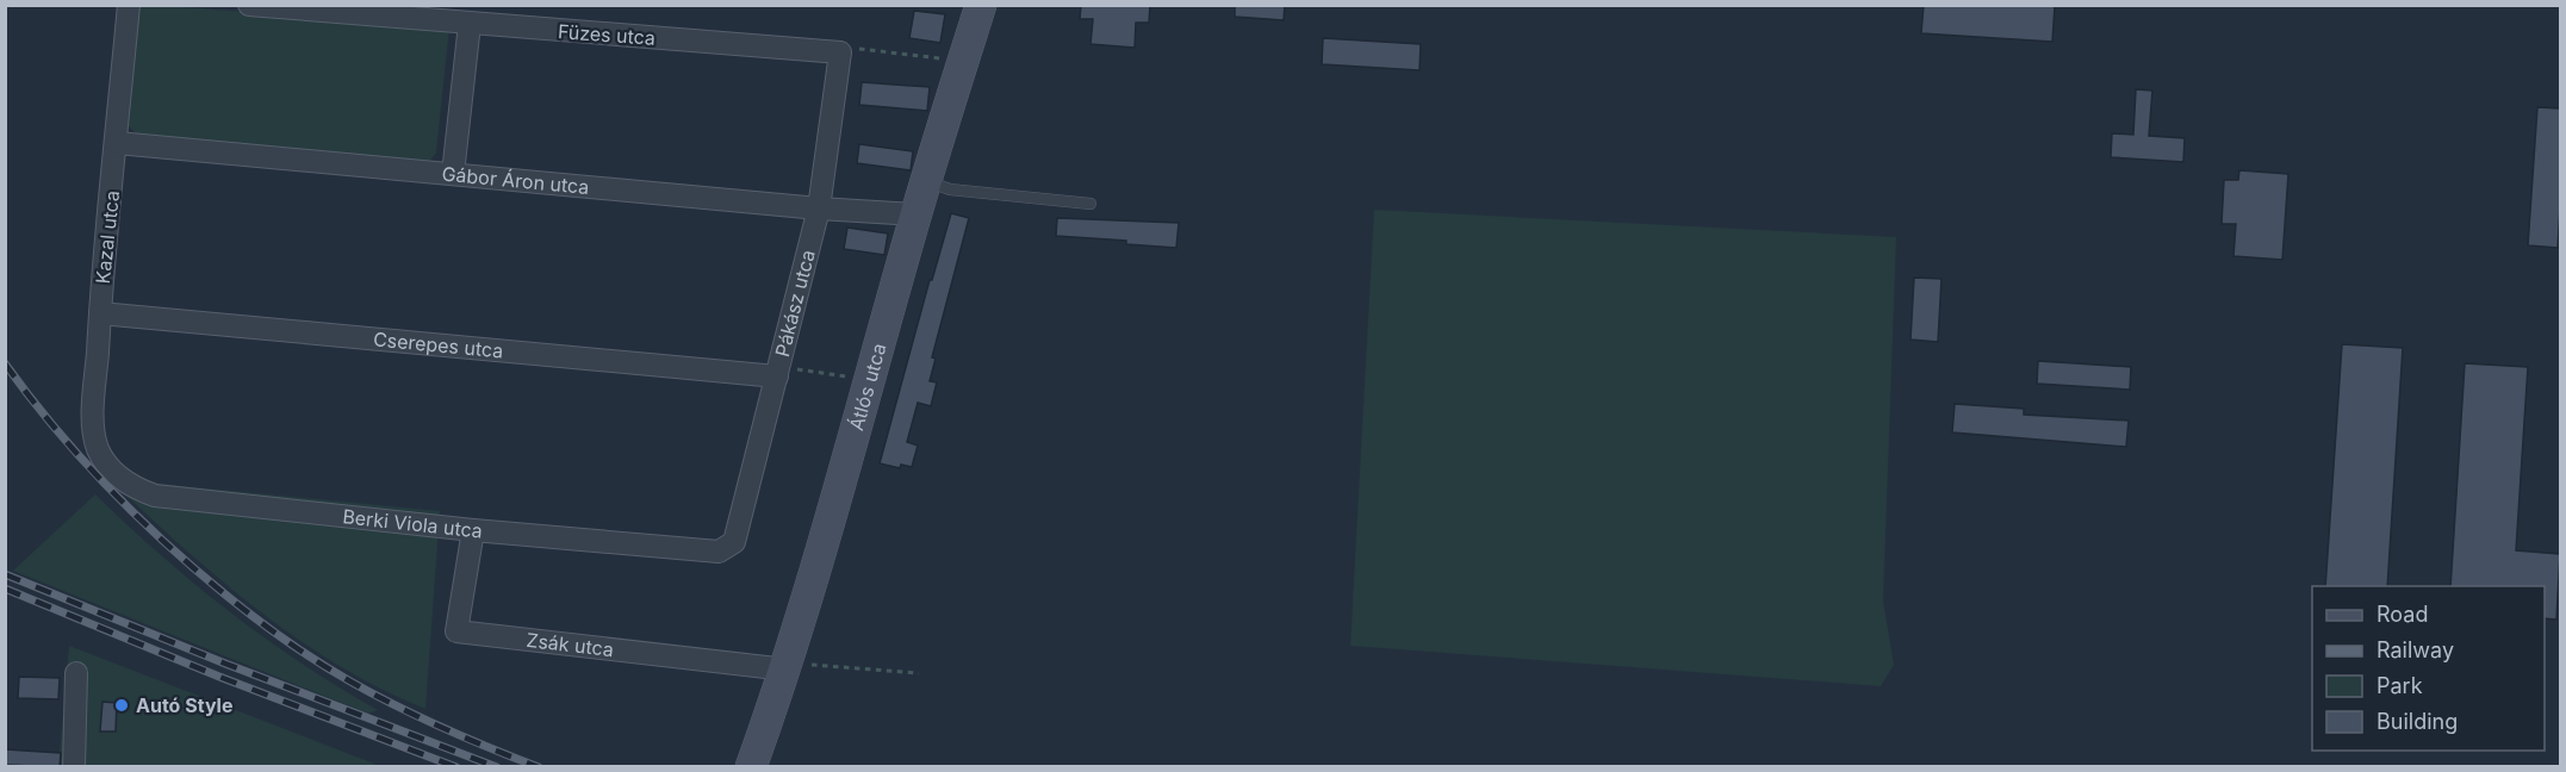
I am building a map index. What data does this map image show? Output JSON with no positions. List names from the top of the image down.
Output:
{
  "streets": {
    "street": [
      "Füzes utca",
      "Gábor Áron utca",
      "Kazal utca",
      "Pákász utca",
      "Cserepes utca",
      "Átlós utca",
      "Berki Viola utca",
      "Zsák utca"
    ]
  },
  "crossings": [
    ["Füzes utca", "Pákász utca"],
    ["Gábor Áron utca", "Kazal utca"],
    ["Gábor Áron utca", "Pákász utca"],
    ["Gábor Áron utca", "Átlós utca"],
    ["Kazal utca", "Cserepes utca"],
    ["Kazal utca", "Berki Viola utca"],
    ["Pákász utca", "Cserepes utca"],
    ["Pákász utca", "Berki Viola utca"],
    ["Átlós utca", "Zsák utca"],
    ["Berki Viola utca", "Zsák utca"]
  ],
  "places": ["Autó Style"],
  "legend": [
    "Road",
    "Railway",
    "Park",
    "Building"
  ]
}
